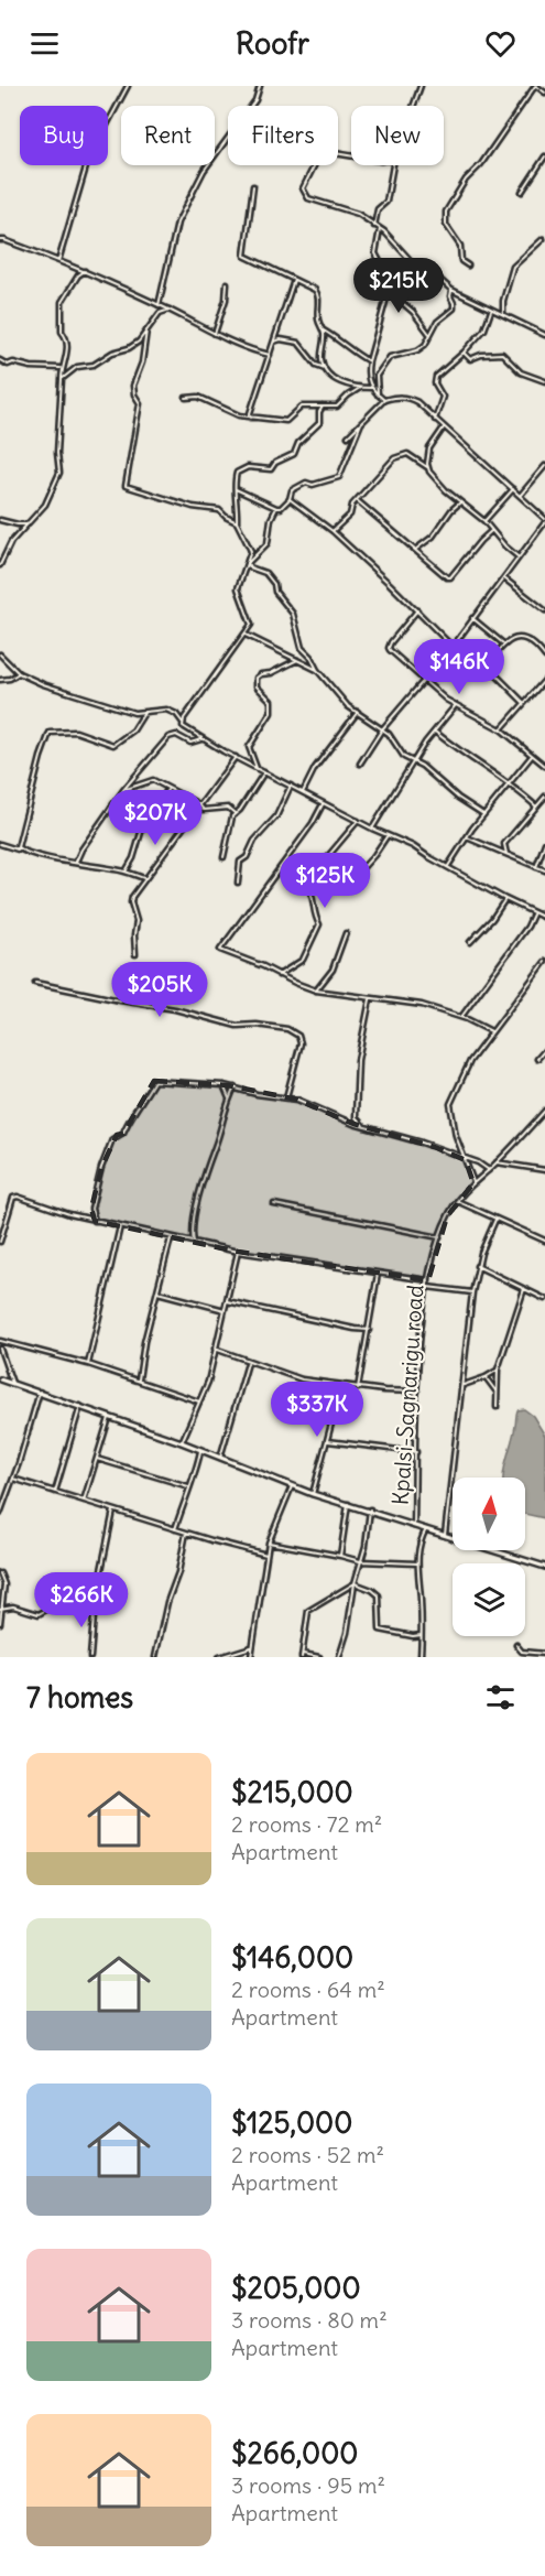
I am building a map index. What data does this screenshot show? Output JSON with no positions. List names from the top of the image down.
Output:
{
  "streets": {
    "street": ["Kpalsi-Sagnarigu road"]
  },
  "north": "top",
  "page": {
    "header": "Roofr",
    "chip": [
      "Buy",
      "Rent",
      "Filters",
      "New"
    ],
    "price": [
      "$215K",
      "$146K",
      "$207K",
      "$125K",
      "$205K",
      "$337K",
      "$266K"
    ],
    "heading": "7 homes",
    "list": [
      {
        "name": "$215,000",
        "note": "2 rooms · 72 m² · Apartment"
      },
      {
        "name": "$146,000",
        "note": "2 rooms · 64 m² · Apartment"
      },
      {
        "name": "$125,000",
        "note": "2 rooms · 52 m² · Apartment"
      },
      {
        "name": "$205,000",
        "note": "3 rooms · 80 m² · Apartment"
      },
      {
        "name": "$266,000",
        "note": "3 rooms · 95 m² · Apartment"
      }
    ]
  }
}
